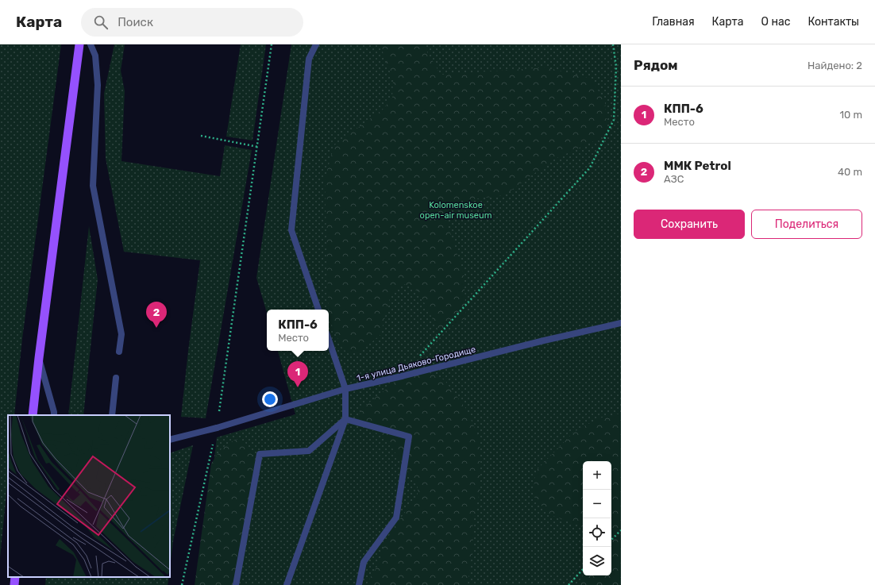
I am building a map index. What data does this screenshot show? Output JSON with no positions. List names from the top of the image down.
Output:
{
  "streets": {
    "street": ["1-я улица Дьяково-Городище"]
  },
  "parks": ["Kolomenskoe open-air museum"],
  "page": {
    "header": "Карта",
    "search": "Поиск",
    "nav": [
      "Главная",
      "Карта",
      "О нас",
      "Контакты"
    ],
    "heading": ["Рядом", "Найдено: 2"],
    "list": [
      {
        "mark": "1",
        "name": "КПП-6",
        "note": "Место",
        "value": "10 m"
      },
      {
        "mark": "2",
        "name": "ММК Petrol",
        "note": "АЗС",
        "value": "40 m"
      }
    ],
    "buttons": ["Сохранить", "Поделиться"],
    "pins": ["2", "1"],
    "popup": ["КПП-6", "Место"],
    "map_buttons": ["+", "−"]
  }
}
